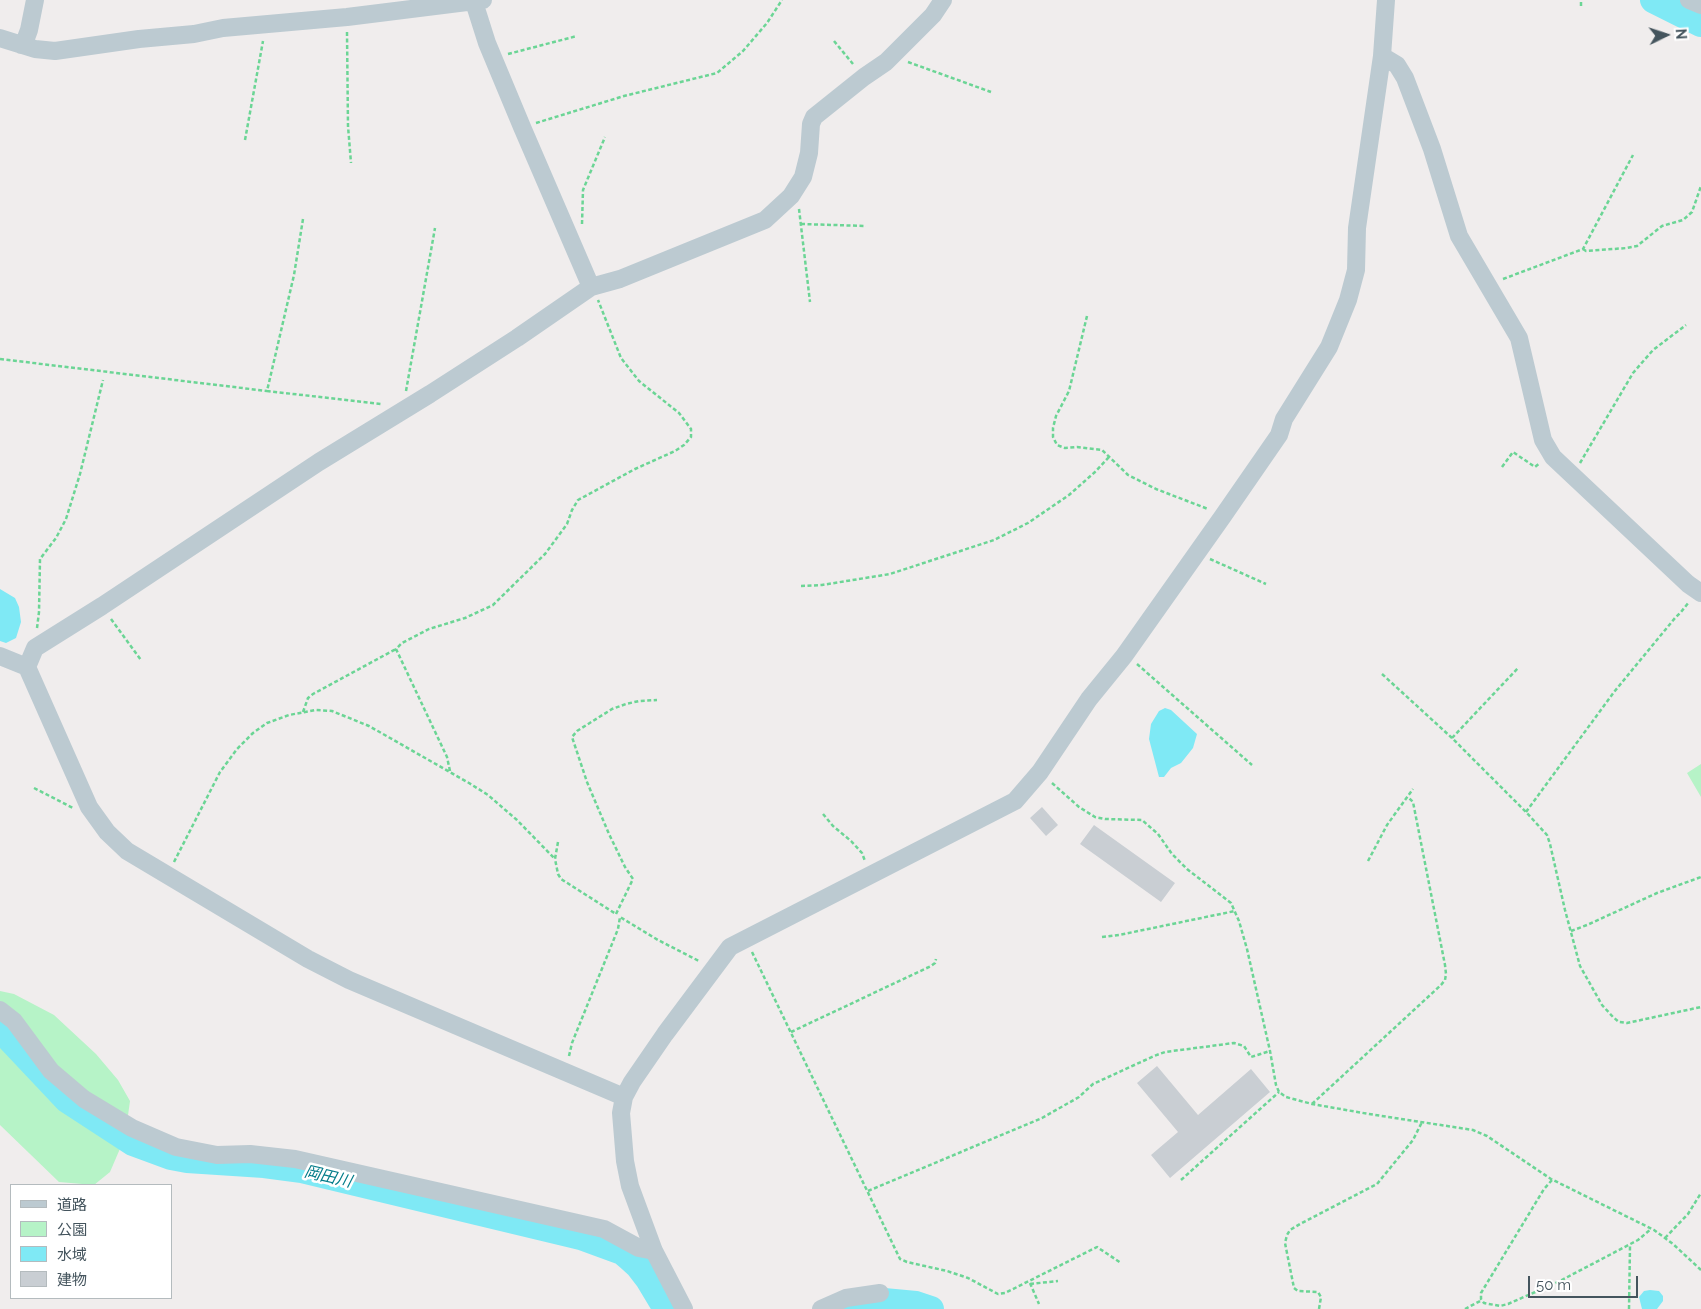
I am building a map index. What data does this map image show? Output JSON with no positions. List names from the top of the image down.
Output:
{
  "water": ["岡田川"],
  "legend": [
    "道路",
    "公園",
    "水域",
    "建物"
  ],
  "scale_bar": "50 m",
  "north": "right"
}
